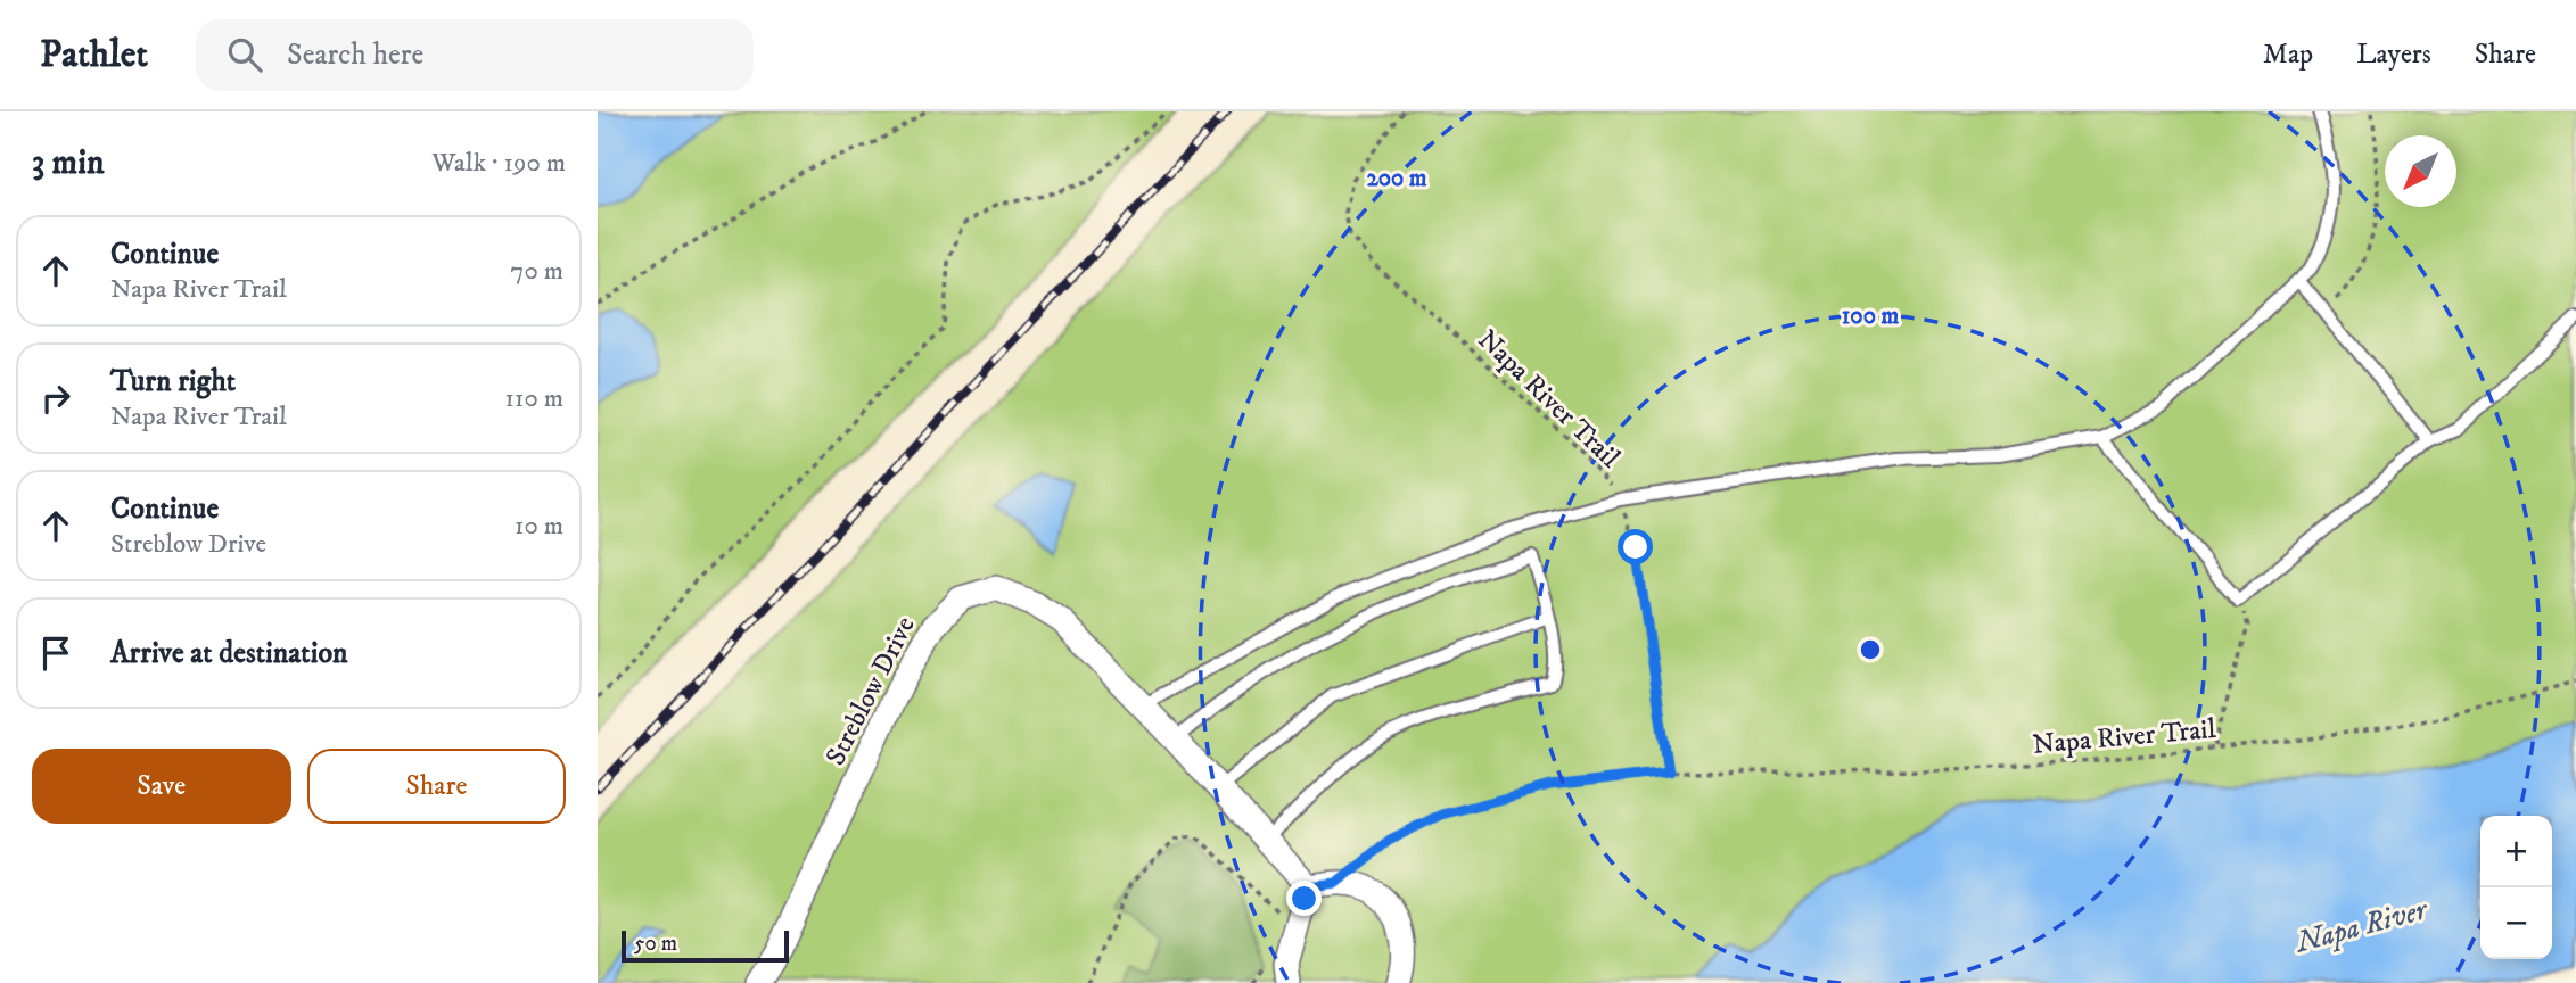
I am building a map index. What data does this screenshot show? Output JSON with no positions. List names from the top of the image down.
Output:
{
  "streets": {
    "street": ["Streblow Drive"],
    "path": ["Napa River Trail"]
  },
  "water": ["Napa River"],
  "scale_bar": "50 m",
  "north": "bottom left",
  "page": {
    "header": "Pathlet",
    "search": "Search here",
    "nav": ["Map", "Layers", "Share"],
    "heading": ["3 min", "Walk · 190 m"],
    "list": [
      ["Continue", "Napa River Trail", "70 m"],
      ["Turn right", "Napa River Trail", "110 m"],
      ["Continue", "Streblow Drive", "10 m"],
      "Arrive at destination"
    ],
    "buttons": ["Save", "Share"],
    "map_buttons": ["+", "−"],
    "scale": "50 m"
  },
  "rings": ["200 m", "100 m"]
}
